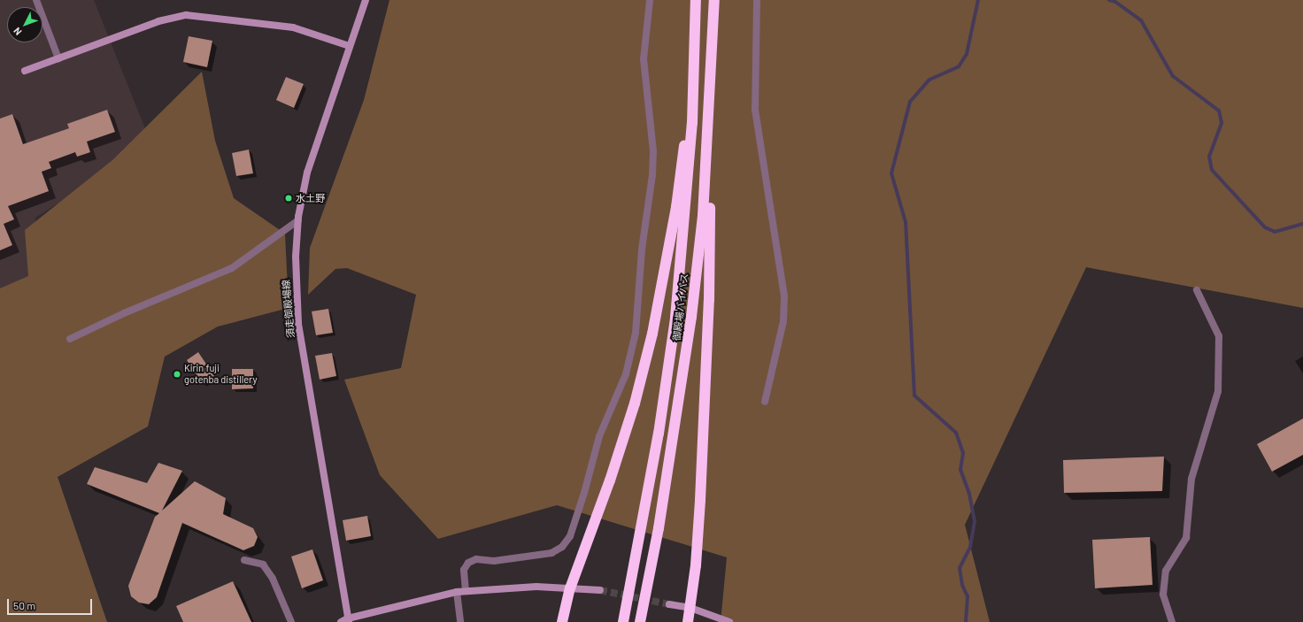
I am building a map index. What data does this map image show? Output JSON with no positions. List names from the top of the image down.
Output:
{
  "streets": {
    "highway": ["御殿場バイパス"],
    "street": ["須走御殿場線"]
  },
  "places": ["水土野", "Kirin fuji gotenba distillery"],
  "scale_bar": "50 m",
  "north": "bottom left"
}
